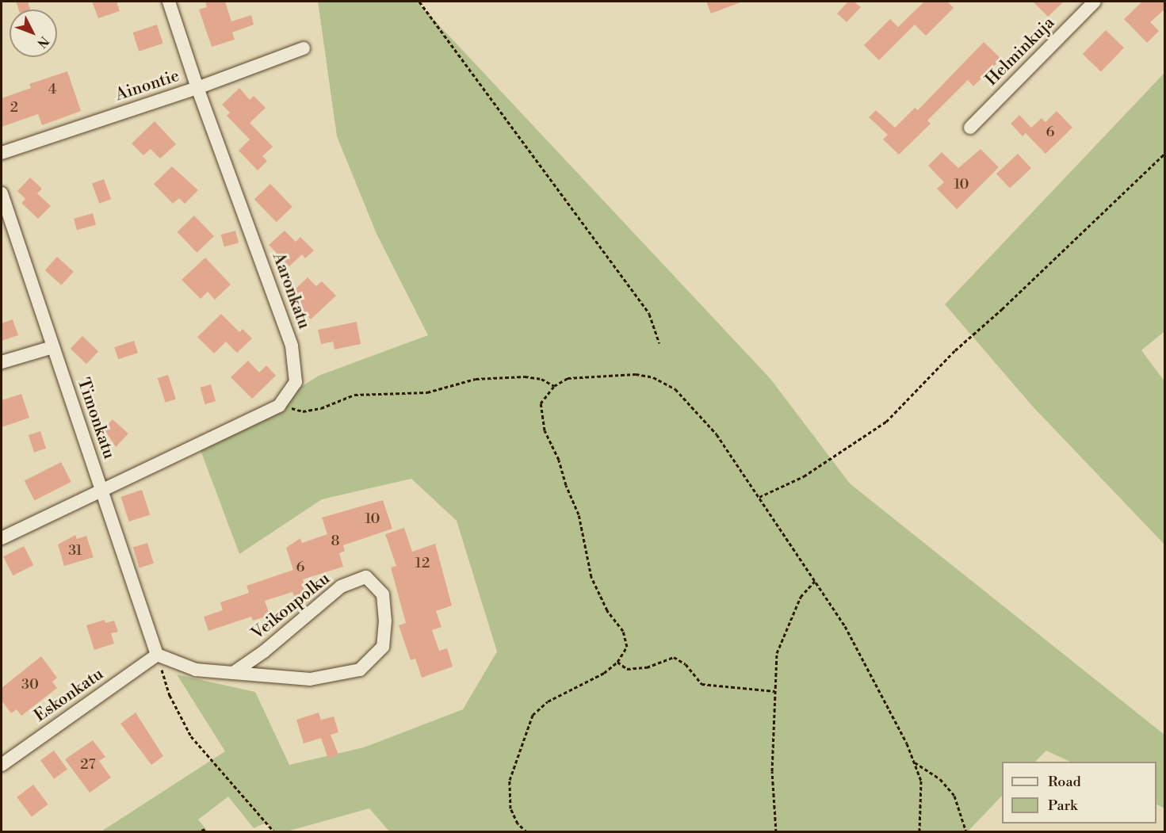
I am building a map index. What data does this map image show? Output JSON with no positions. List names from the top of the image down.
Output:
{
  "streets": {
    "street": [
      "Helminkuja",
      "Ainontie",
      "Aaronkatu",
      "Timonkatu",
      "Veikonpolku",
      "Eskonkatu"
    ]
  },
  "crossings": [
    ["Ainontie", "Aaronkatu"],
    ["Aaronkatu", "Timonkatu"],
    ["Timonkatu", "Veikonpolku"],
    ["Timonkatu", "Eskonkatu"],
    ["Veikonpolku", "Eskonkatu"]
  ],
  "house_numbers": [
    "4",
    "2",
    "6",
    "10",
    "10",
    "8",
    "31",
    "12",
    "6",
    "30",
    "27"
  ],
  "legend": ["Road", "Park"],
  "north": "bottom right"
}
